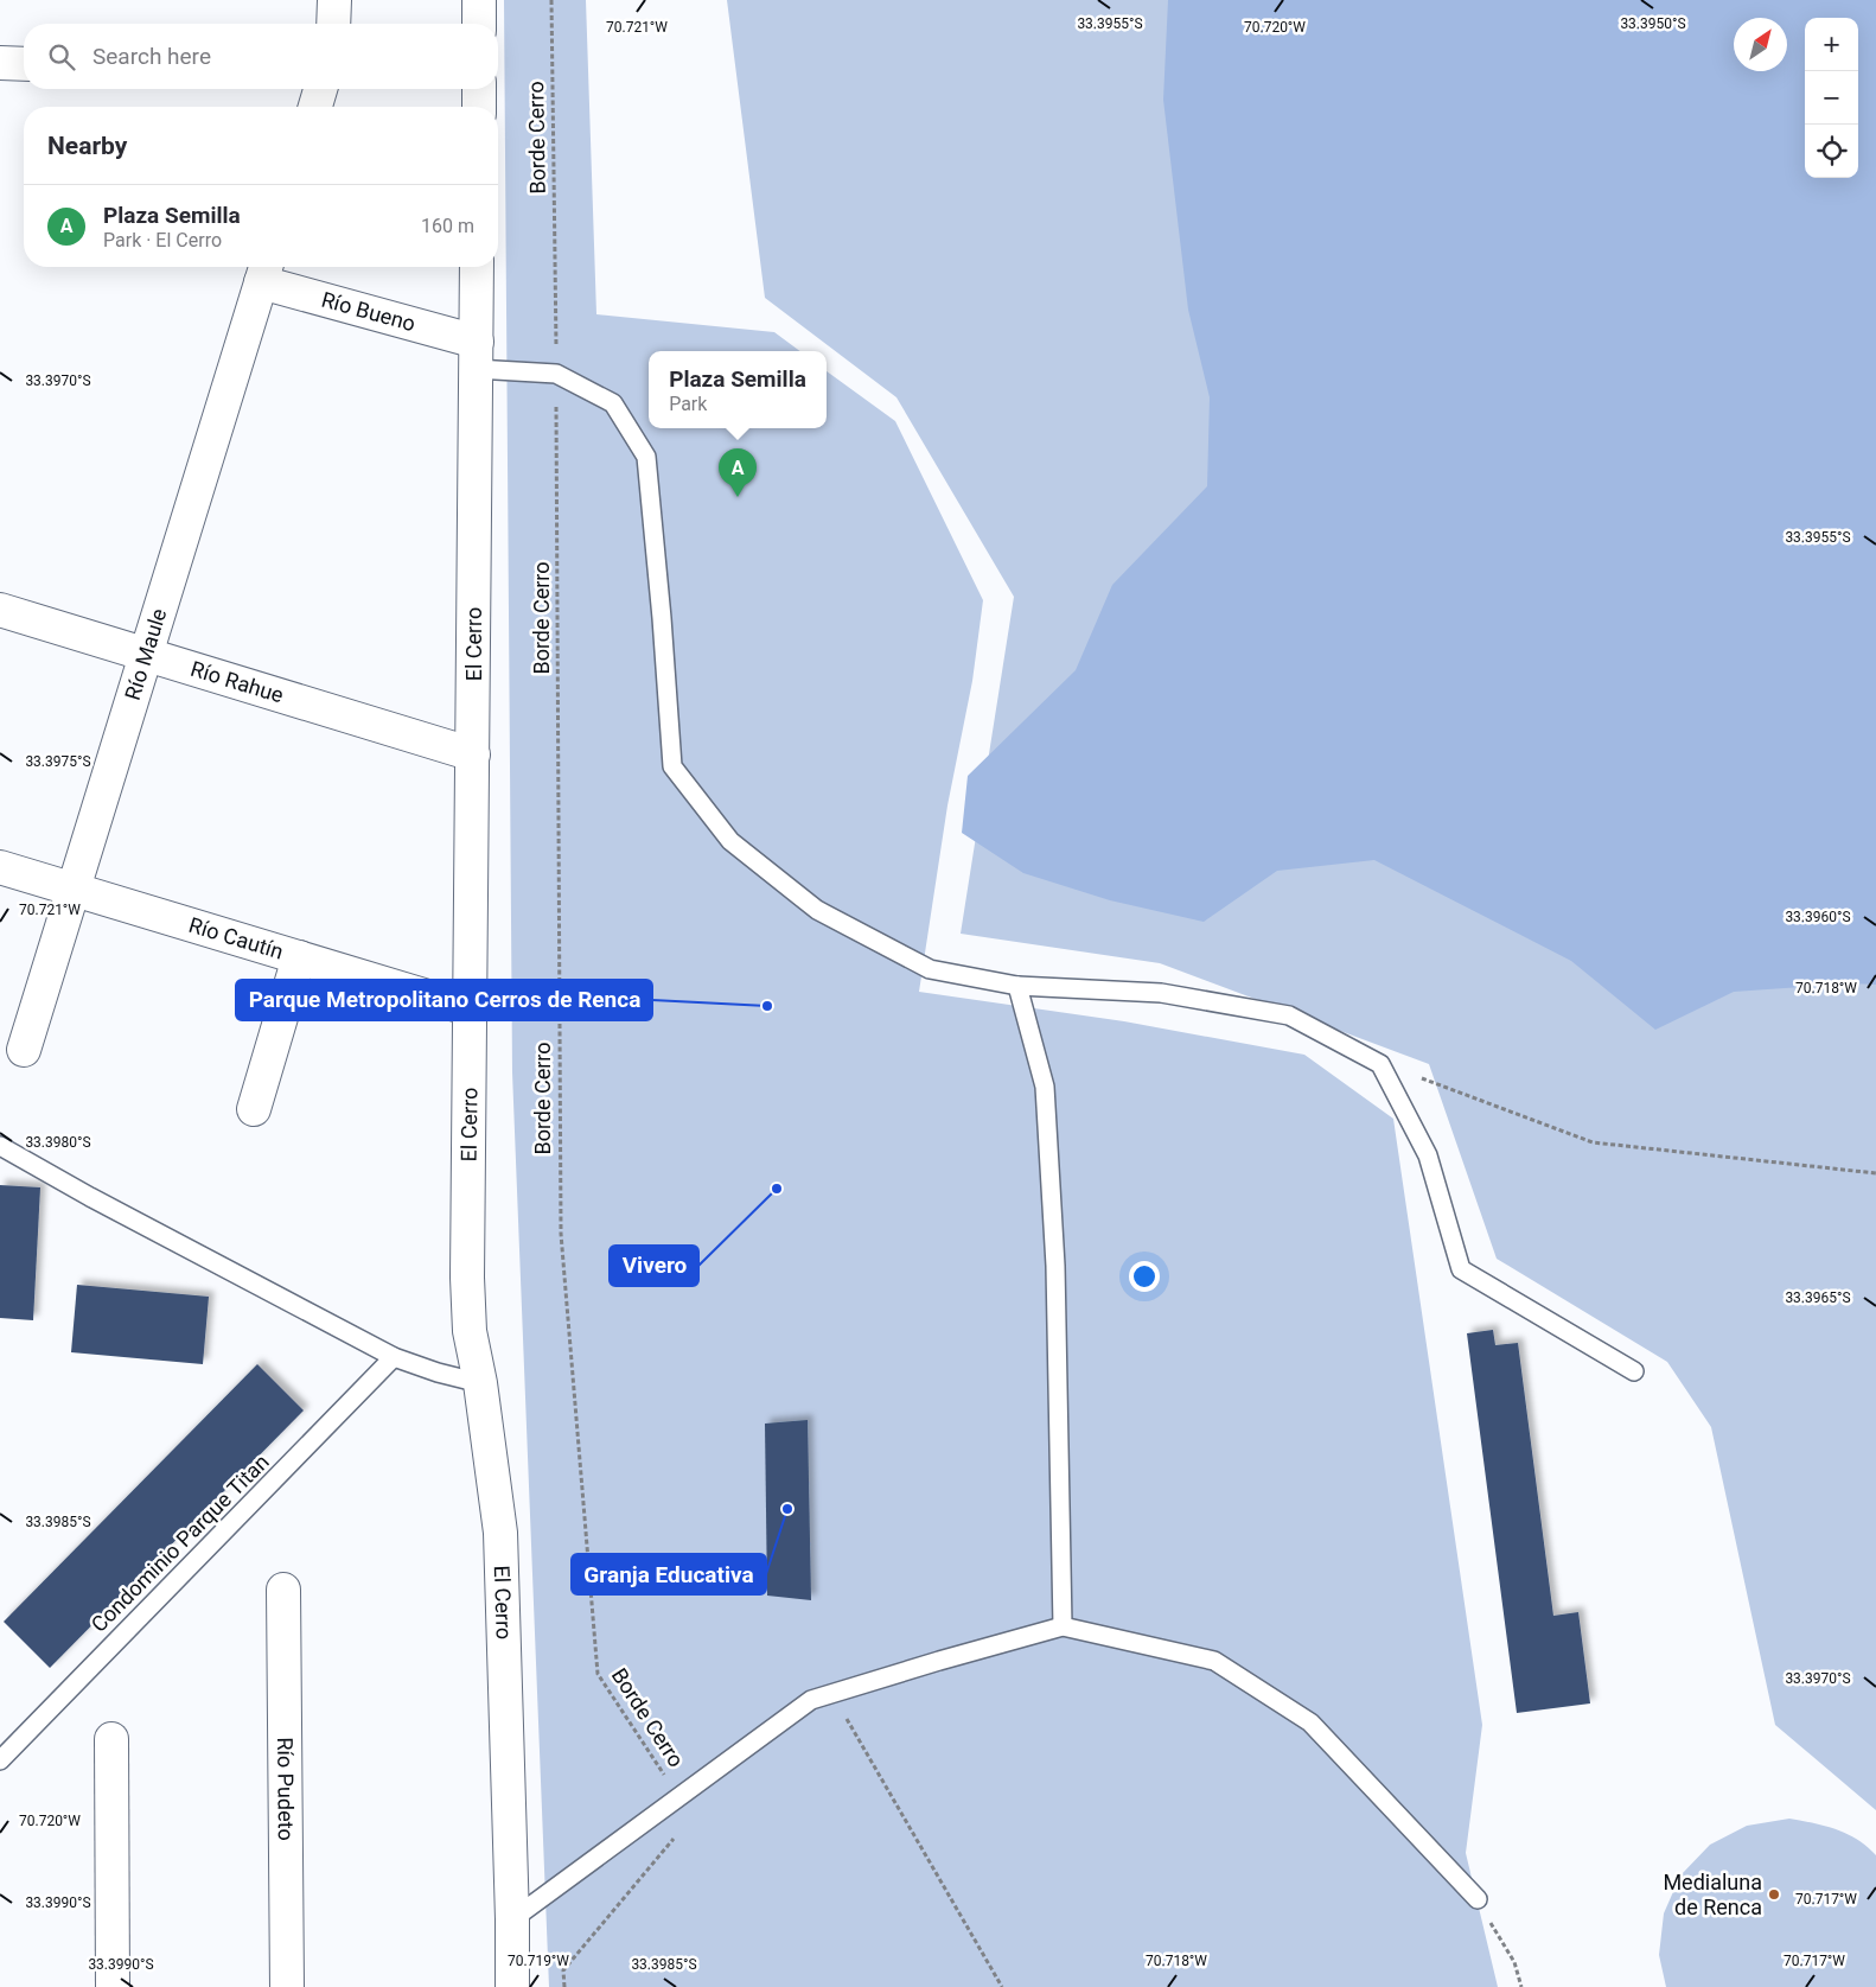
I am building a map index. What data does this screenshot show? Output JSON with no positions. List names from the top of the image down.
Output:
{
  "streets": {
    "street": [
      "Río Bueno",
      "El Cerro",
      "Río Maule",
      "Río Rahue",
      "Río Cautín",
      "Río Pudeto"
    ],
    "lane": ["Condominio Parque Titan"],
    "path": ["Borde Cerro"]
  },
  "crossings": [
    ["Río Bueno", "El Cerro"],
    ["Río Bueno", "Río Maule"],
    ["El Cerro", "Río Rahue"],
    ["El Cerro", "Río Cautín"],
    ["Río Maule", "Río Rahue"],
    ["Río Maule", "Río Cautín"]
  ],
  "places": [
    "Parque Metropolitano Cerros de Renca",
    "Vivero",
    "Granja Educativa",
    "Medialuna de Renca"
  ],
  "north": "top right",
  "page": {
    "map_buttons": ["+", "−"],
    "search": "Search here",
    "heading": "Nearby",
    "list": [
      {
        "mark": "A",
        "name": "Plaza Semilla",
        "note": "Park · El Cerro",
        "value": "160 m"
      }
    ],
    "popup": ["Plaza Semilla", "Park"],
    "pins": "A"
  },
  "coordinates": [
    "33.3955°S",
    "33.3950°S",
    "70.721°W",
    "70.720°W",
    "33.3970°S",
    "33.3975°S",
    "33.3960°S",
    "70.718°W",
    "33.3980°S",
    "33.3965°S",
    "33.3985°S",
    "70.717°W",
    "33.3990°S",
    "70.719°W"
  ]
}
